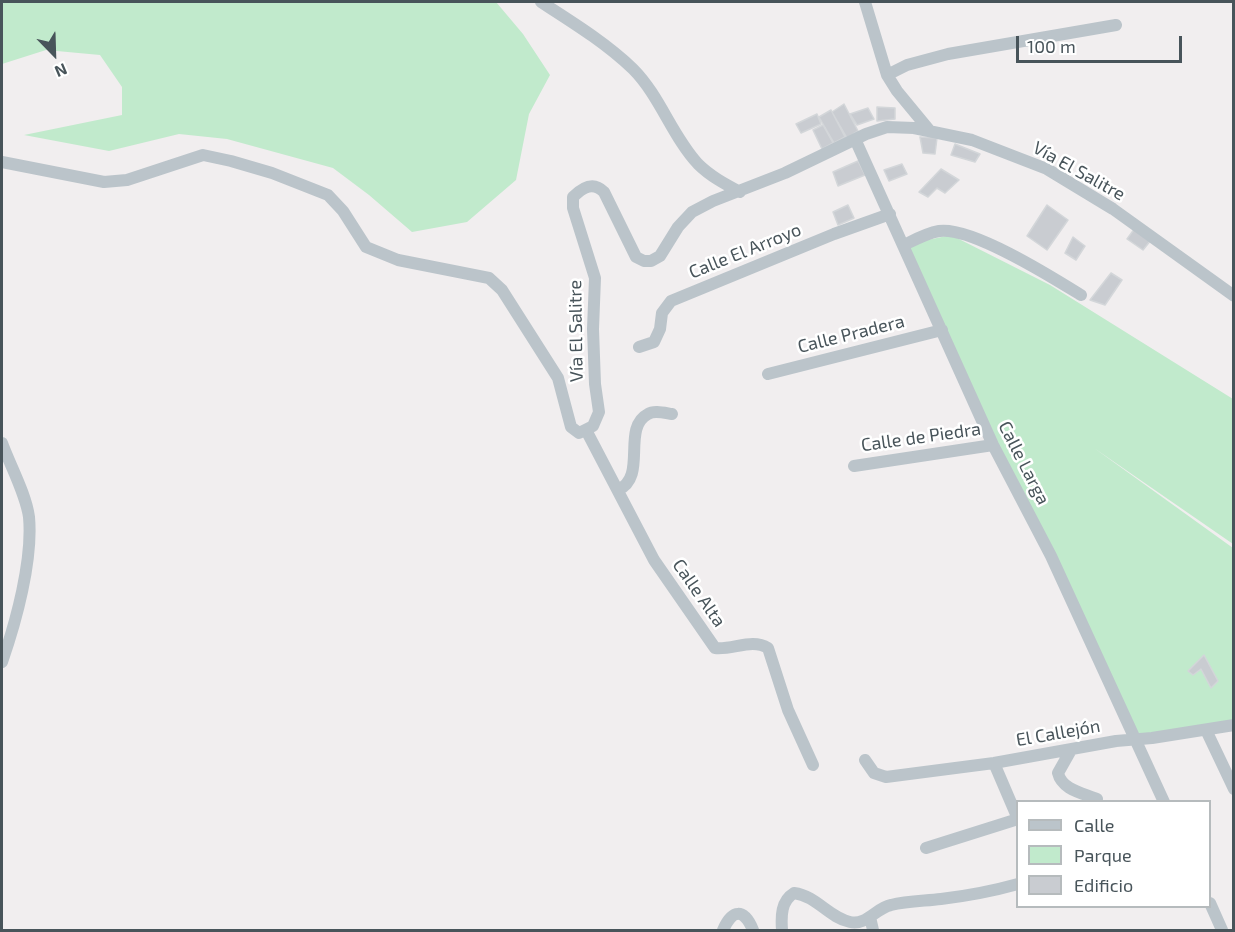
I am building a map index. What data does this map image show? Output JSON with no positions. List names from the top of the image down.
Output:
{
  "streets": {
    "street": [
      "Vía El Salitre",
      "Calle El Arroyo",
      "Calle Pradera",
      "Calle de Piedra",
      "Calle Larga",
      "Calle Alta",
      "El Callejón"
    ]
  },
  "crossings": [
    ["Vía El Salitre", "Calle Larga"],
    ["Vía El Salitre", "Calle Alta"],
    ["Calle El Arroyo", "Calle Larga"],
    ["Calle Pradera", "Calle Larga"],
    ["Calle de Piedra", "Calle Larga"],
    ["Calle Larga", "El Callejón"]
  ],
  "legend": ["Calle", "Parque", "Edificio"],
  "scale_bar": "100 m",
  "north": "bottom right"
}
